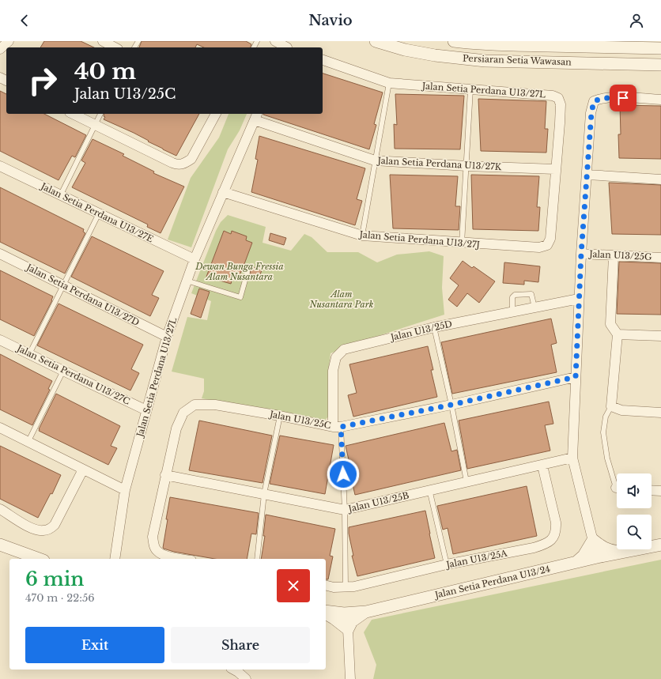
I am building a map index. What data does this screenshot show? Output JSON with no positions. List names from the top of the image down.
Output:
{
  "streets": {
    "street": [
      "Persiaran Setia Wawasan",
      "Jalan Setia Perdana U13/27L",
      "Jalan Setia Perdana U13/27K",
      "Jalan Setia Perdana U13/27E",
      "Jalan Setia Perdana U13/27J",
      "Jalan U13/25G",
      "Jalan Setia Perdana U13/27D",
      "Jalan U13/25D",
      "Jalan Setia Perdana U13/27C",
      "Jalan U13/25C",
      "Jalan U13/25B",
      "Jalan U13/25A",
      "Jalan Setia Perdana U13/24"
    ]
  },
  "crossings": [
    ["Jalan Setia Perdana U13/27L", "Jalan Setia Perdana U13/27K"],
    ["Jalan Setia Perdana U13/27L", "Jalan Setia Perdana U13/27E"],
    ["Jalan Setia Perdana U13/27L", "Jalan Setia Perdana U13/27J"],
    ["Jalan Setia Perdana U13/27L", "Jalan Setia Perdana U13/27D"],
    ["Jalan Setia Perdana U13/27L", "Jalan Setia Perdana U13/27C"],
    ["Jalan U13/25D", "Jalan U13/25C"],
    ["Jalan U13/25C", "Jalan U13/25B"],
    ["Jalan U13/25B", "Jalan U13/25A"]
  ],
  "parks": ["Dewan Bunga Fressia Alam Nusantara", "Alam Nusantara Park"],
  "page": {
    "header": "Navio",
    "turn": ["40 m", "Jalan U13/25C"],
    "heading": ["6 min", "470 m · 22:56"],
    "buttons": ["Exit", "Share"]
  }
}
